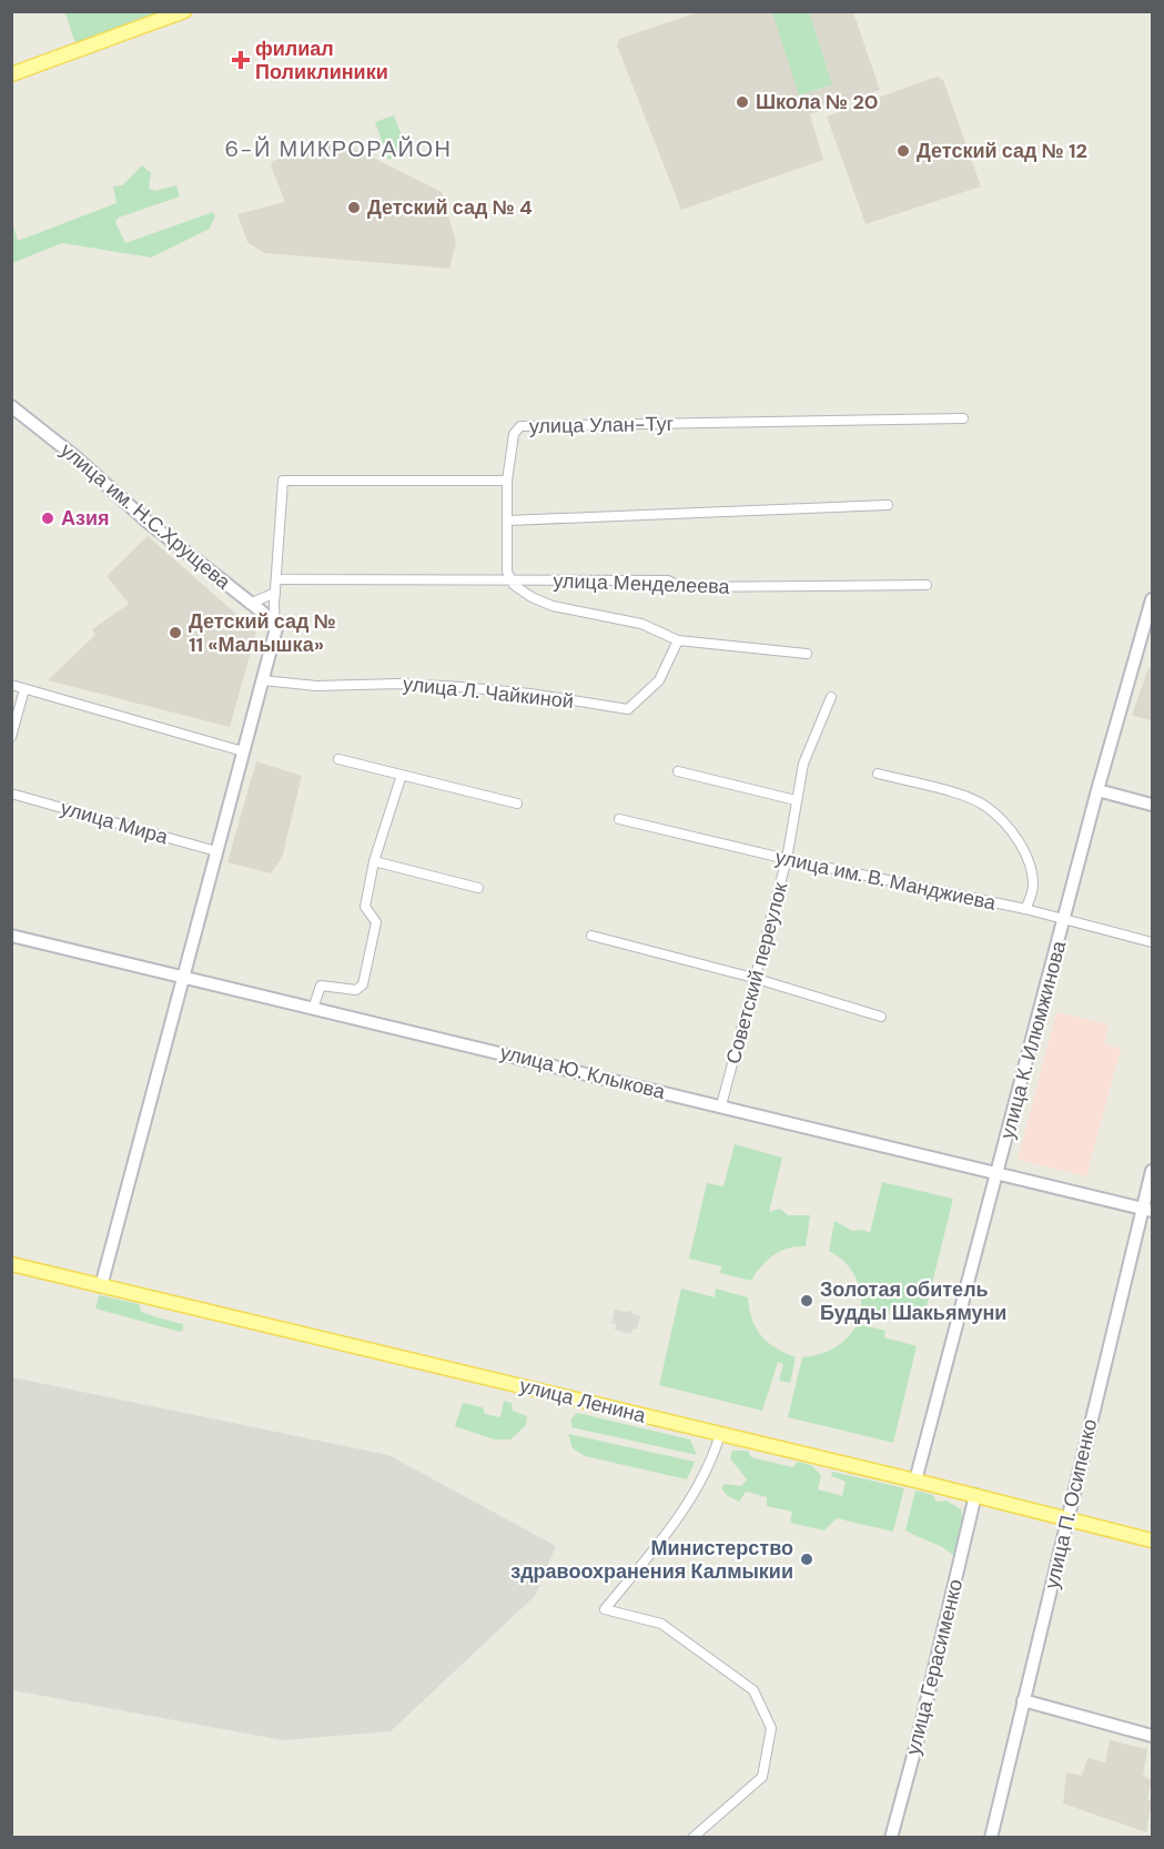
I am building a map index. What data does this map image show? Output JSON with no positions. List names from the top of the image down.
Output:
{
  "streets": {
    "main road": [
      "улица им. Н.С.Хрущева",
      "улица К. Илюмжинова",
      "улица Ю. Клыкова",
      "улица Ленина",
      "улица П. Осипенко",
      "улица Герасименко"
    ],
    "street": [
      "улица Улан-Туг",
      "улица Менделеева",
      "улица Л. Чайкиной",
      "улица Мира",
      "улица им. В. Манджиева",
      "Советский переулок"
    ]
  },
  "crossings": [
    ["улица им. В. Манджиева", "Советский переулок"],
    ["улица им. В. Манджиева", "улица К. Илюмжинова"],
    ["Советский переулок", "улица Ю. Клыкова"],
    ["улица К. Илюмжинова", "улица Ю. Клыкова"],
    ["улица К. Илюмжинова", "улица Ленина"],
    ["улица Ю. Клыкова", "улица П. Осипенко"],
    ["улица Ленина", "улица П. Осипенко"],
    ["улица Ленина", "улица Герасименко"]
  ],
  "districts": ["6-Й МИКРОРАЙОН"],
  "places": {
    "health": ["филиал Поликлиники"],
    "other": [
      "Школа № 20",
      "Детский сад № 12",
      "Детский сад № 4",
      "Азия",
      "Детский сад № 11 «Малышка»",
      "Золотая обитель Будды Шакьямуни",
      "Министерство здравоохранения Калмыкии"
    ]
  }
}
